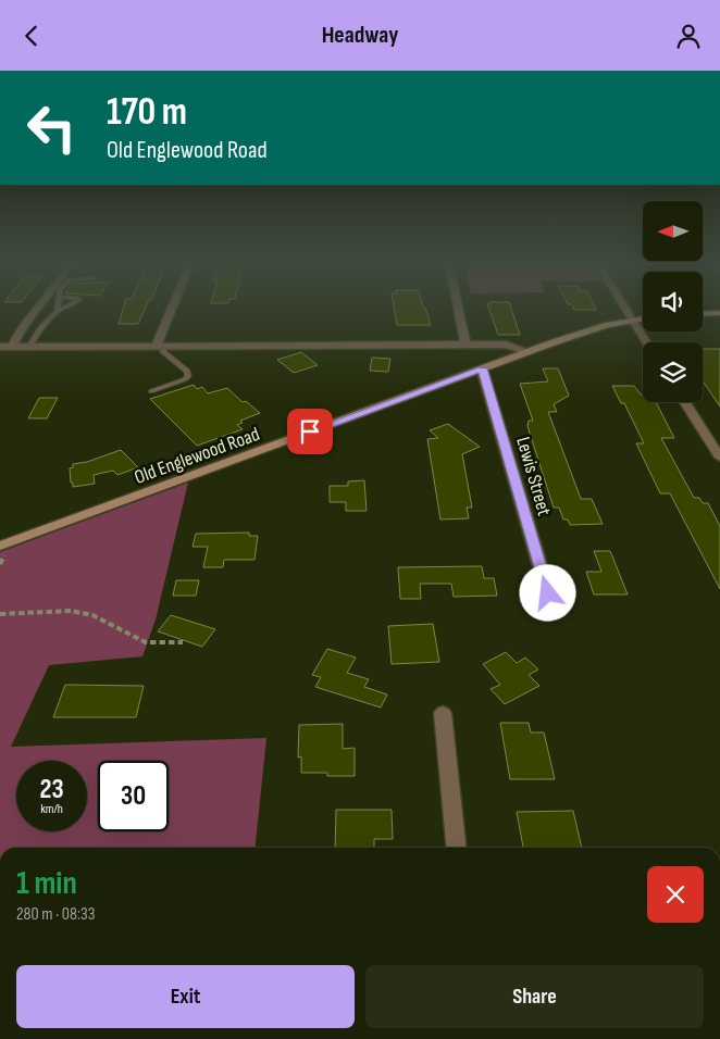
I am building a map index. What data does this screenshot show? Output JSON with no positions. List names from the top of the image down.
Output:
{
  "streets": {
    "street": ["Old Englewood Road", "Lewis Street"]
  },
  "crossings": [
    ["Old Englewood Road", "Lewis Street"]
  ],
  "north": "left",
  "page": {
    "header": "Headway",
    "turn": ["170 m", "Old Englewood Road"],
    "speed": "23 km/h",
    "limit": "30",
    "heading": ["1 min", "280 m · 08:33"],
    "buttons": ["Exit", "Share"]
  }
}
